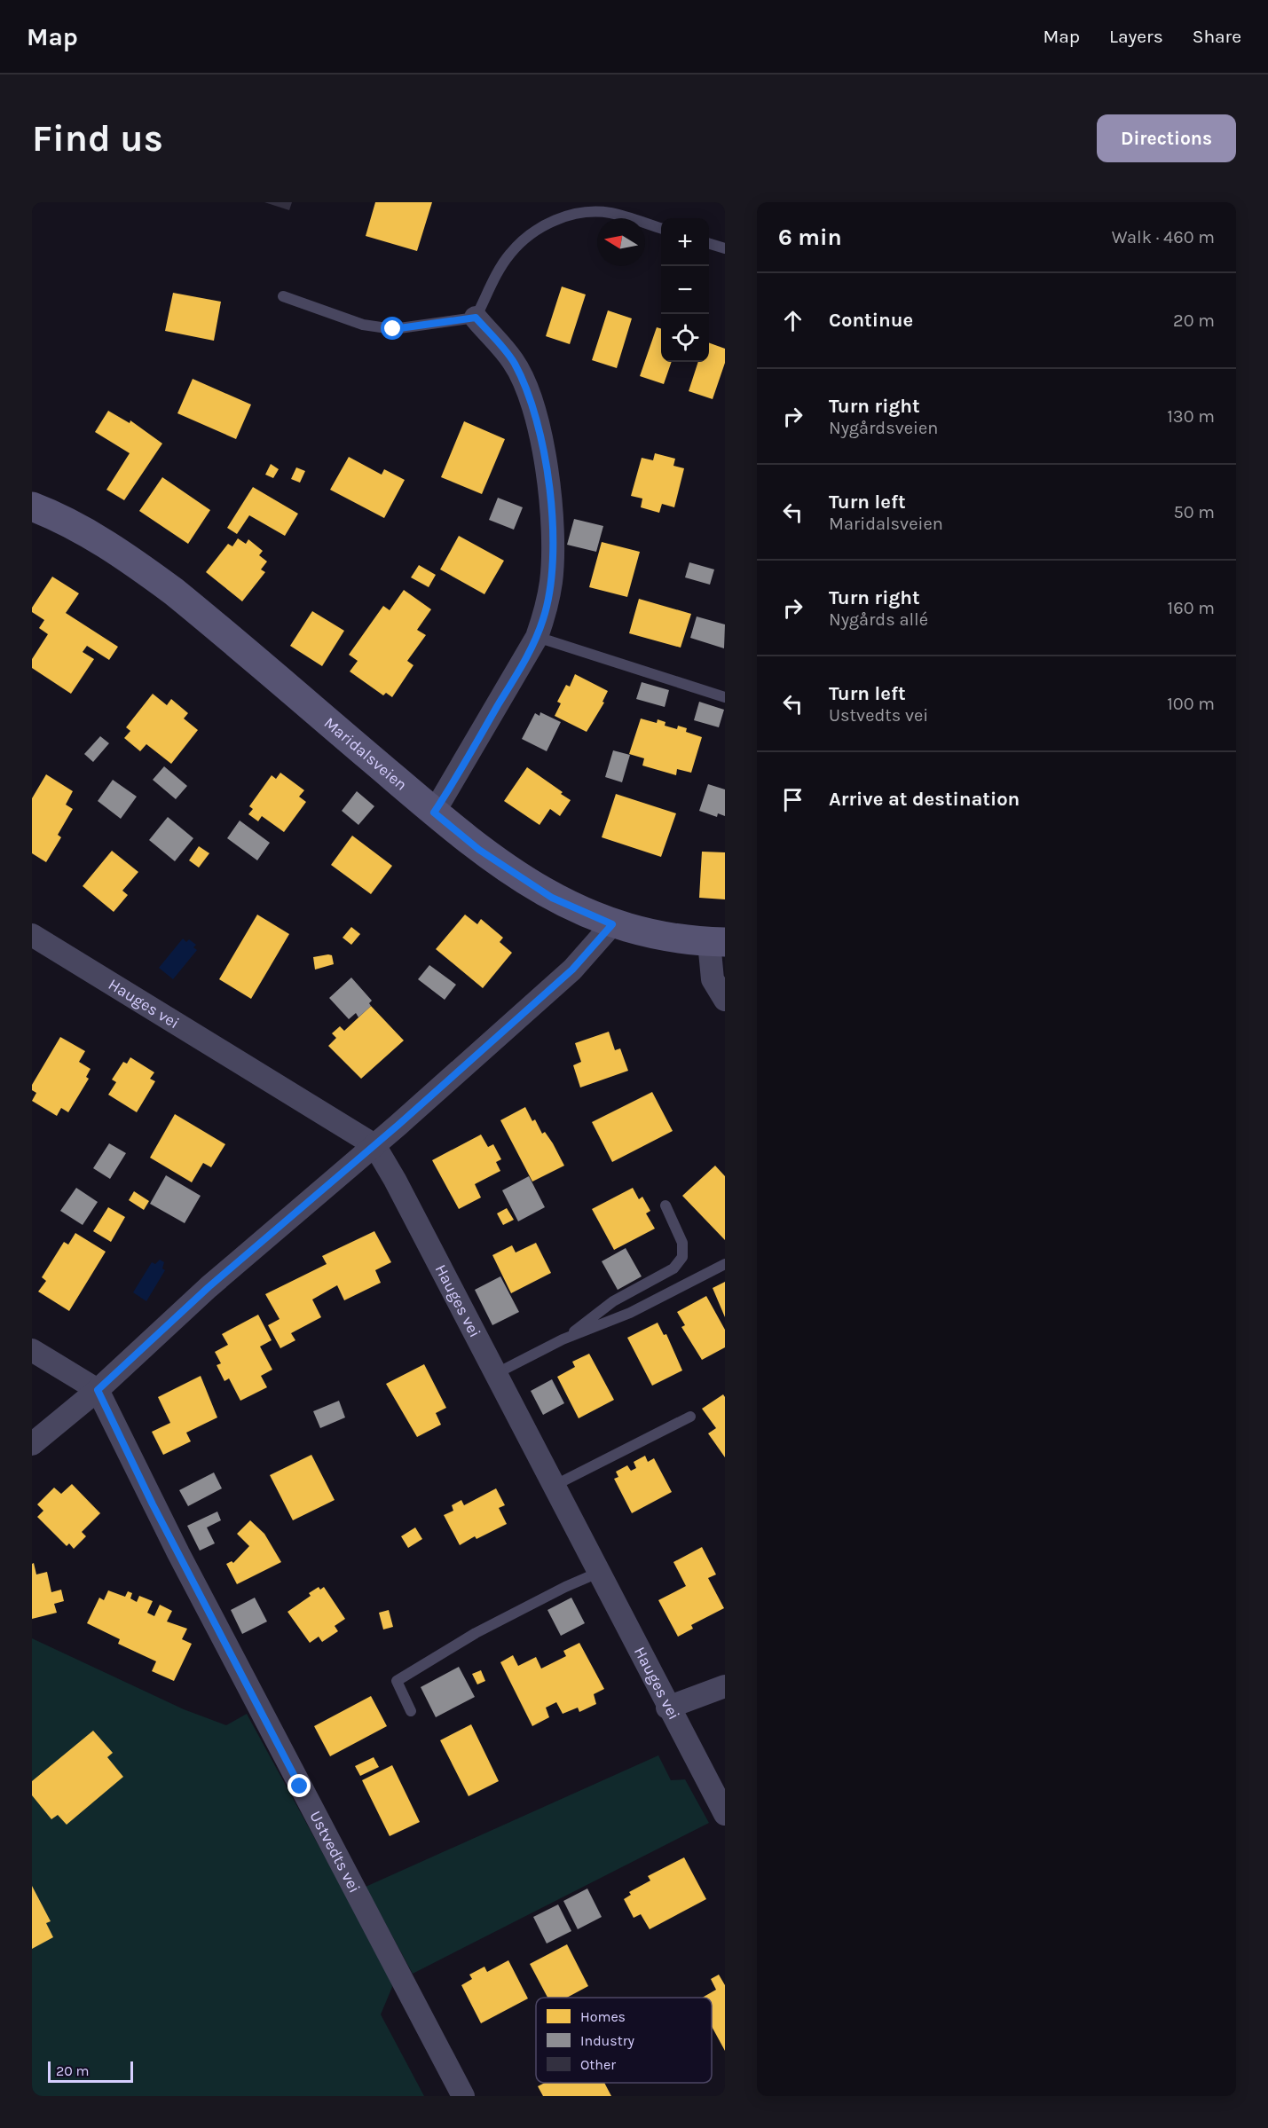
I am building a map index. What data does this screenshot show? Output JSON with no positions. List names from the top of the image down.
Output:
{
  "streets": {
    "main road": ["Maridalsveien"],
    "street": ["Hauges vei", "Ustvedts vei"]
  },
  "legend": ["Homes", "Industry", "Other"],
  "scale_bar": "20 m",
  "north": "left",
  "page": {
    "header": "Map",
    "nav": ["Map", "Layers", "Share"],
    "buttons": "Directions",
    "title": "Find us",
    "heading": ["6 min", "Walk · 460 m"],
    "map_buttons": ["+", "−"],
    "list": [
      ["Continue", "20 m"],
      ["Turn right", "Nygårdsveien", "130 m"],
      ["Turn left", "Maridalsveien", "50 m"],
      ["Turn right", "Nygårds allé", "160 m"],
      ["Turn left", "Ustvedts vei", "100 m"],
      "Arrive at destination"
    ],
    "scale": "20 m"
  }
}
